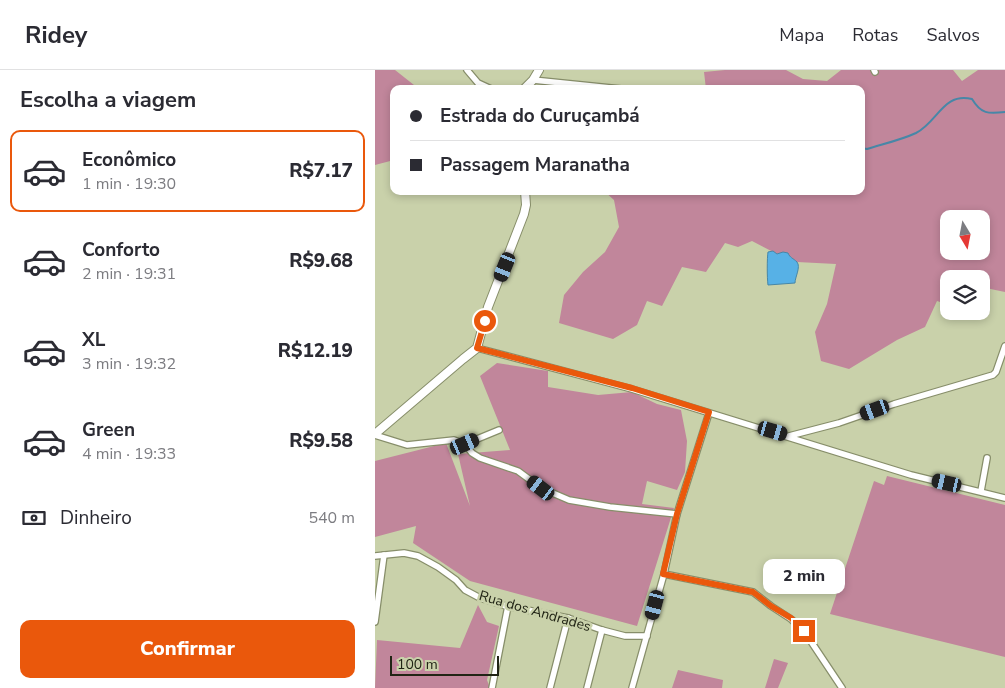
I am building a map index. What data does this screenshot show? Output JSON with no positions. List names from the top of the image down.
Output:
{
  "streets": {
    "street": ["Rua dos Andrades"]
  },
  "scale_bar": "100 m",
  "north": "bottom",
  "page": {
    "header": "Ridey",
    "nav": ["Mapa", "Rotas", "Salvos"],
    "heading": "Escolha a viagem",
    "banner": ["Estrada do Curuçambá", "Passagem Maranatha"],
    "list": [
      {
        "name": "Econômico",
        "note": "1 min · 19:30",
        "value": "R$7.17"
      },
      {
        "name": "Conforto",
        "note": "2 min · 19:31",
        "value": "R$9.68"
      },
      {
        "name": "XL",
        "note": "3 min · 19:32",
        "value": "R$12.19"
      },
      {
        "name": "Green",
        "note": "4 min · 19:33",
        "value": "R$9.58"
      }
    ],
    "pay": ["Dinheiro", "540 m"],
    "bubble": "2 min",
    "buttons": "Confirmar",
    "scale": "100 m"
  }
}
